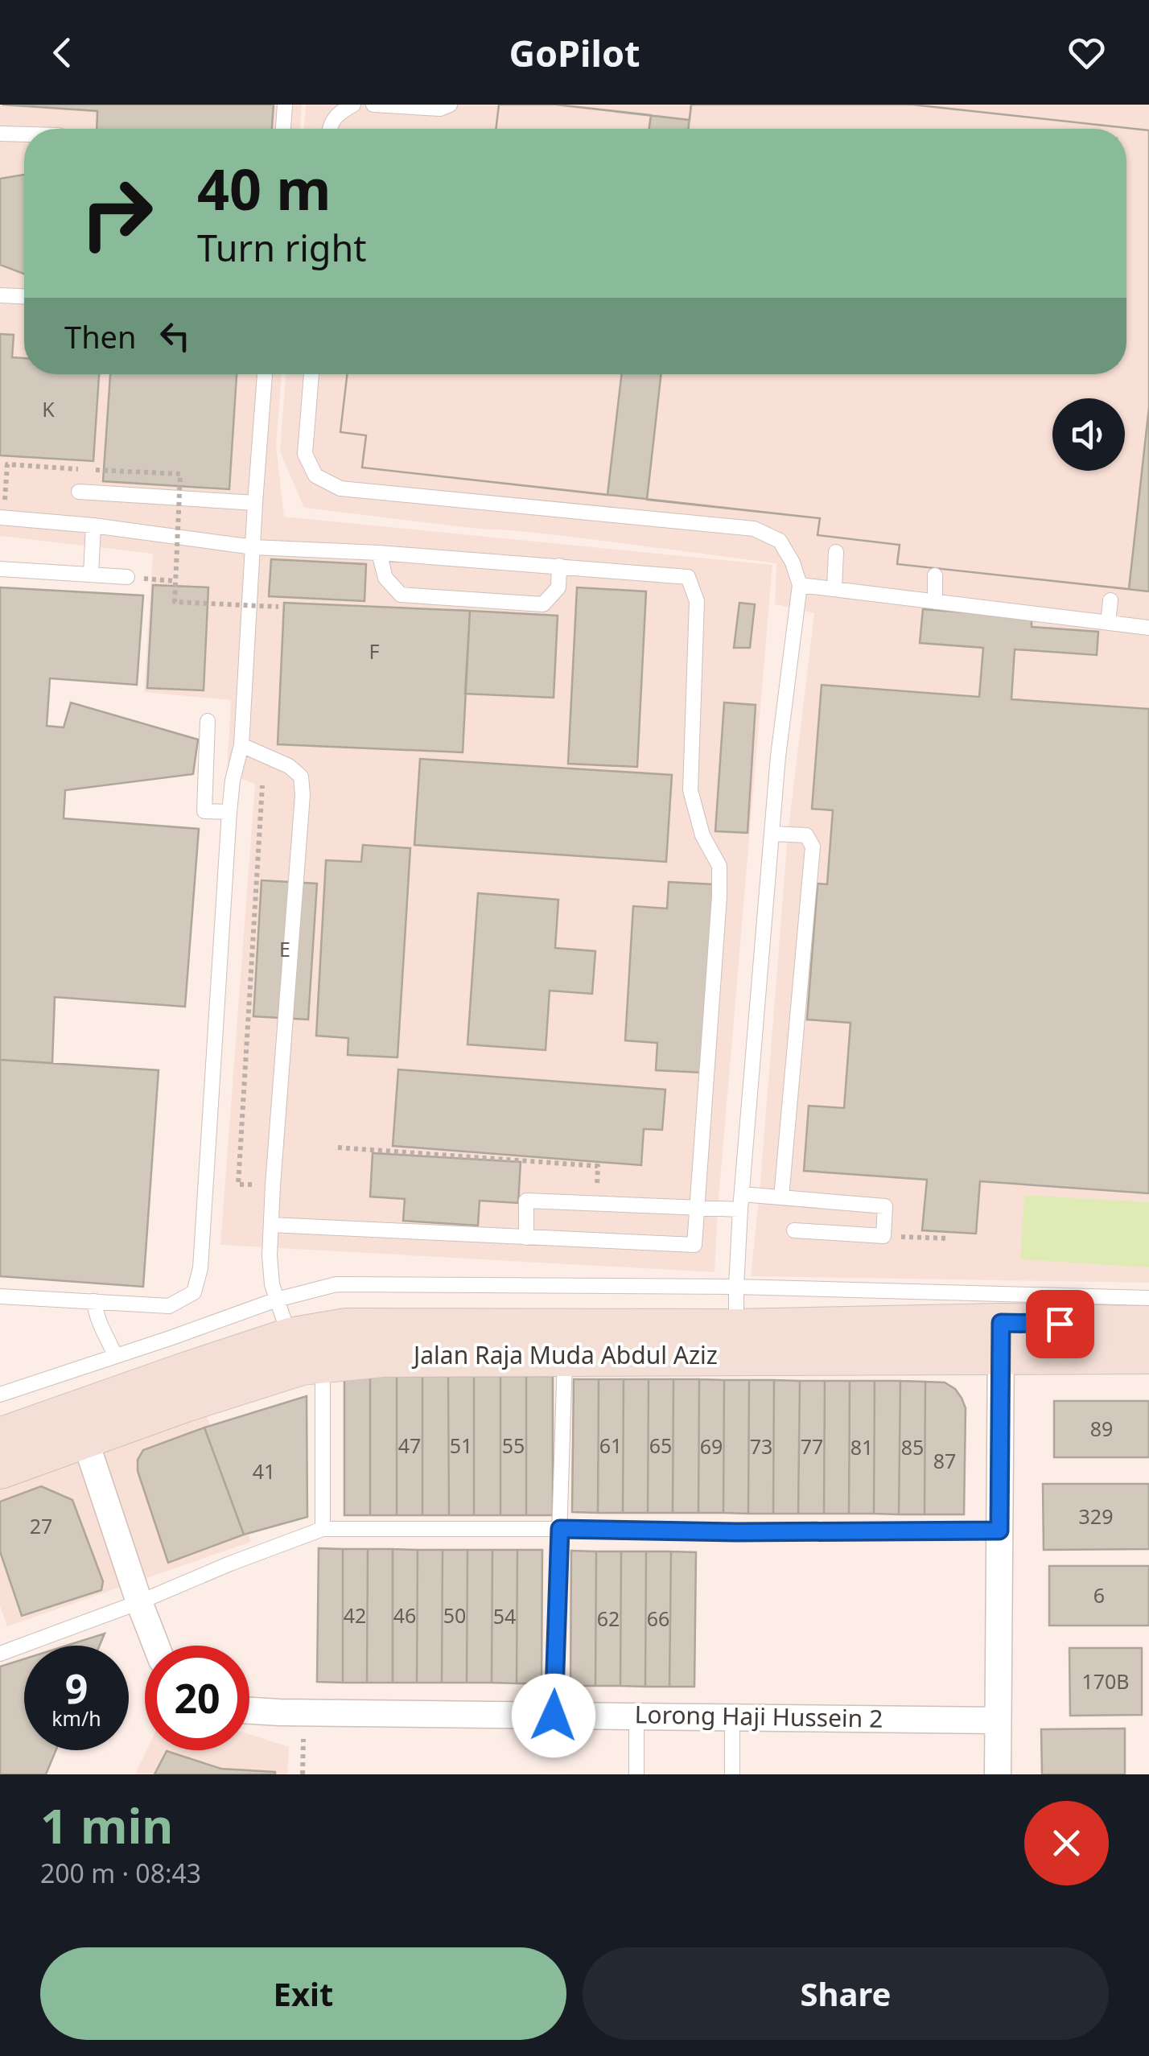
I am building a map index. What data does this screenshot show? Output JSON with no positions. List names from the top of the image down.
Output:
{
  "streets": {
    "main road": ["Jalan Raja Muda Abdul Aziz"],
    "street": ["Lorong Haji Hussein 2"]
  },
  "house_numbers": [
    "K",
    "F",
    "E",
    "89",
    "47",
    "51",
    "55",
    "61",
    "65",
    "69",
    "73",
    "77",
    "81",
    "85",
    "87",
    "41",
    "329",
    "27",
    "6",
    "42",
    "46",
    "50",
    "54",
    "62",
    "66",
    "170B"
  ],
  "page": {
    "header": "GoPilot",
    "turn": ["40 m", "Turn right"],
    "then": "Then",
    "speed": "9 km/h",
    "limit": "20",
    "heading": ["1 min", "200 m · 08:43"],
    "buttons": ["Exit", "Share"]
  }
}
